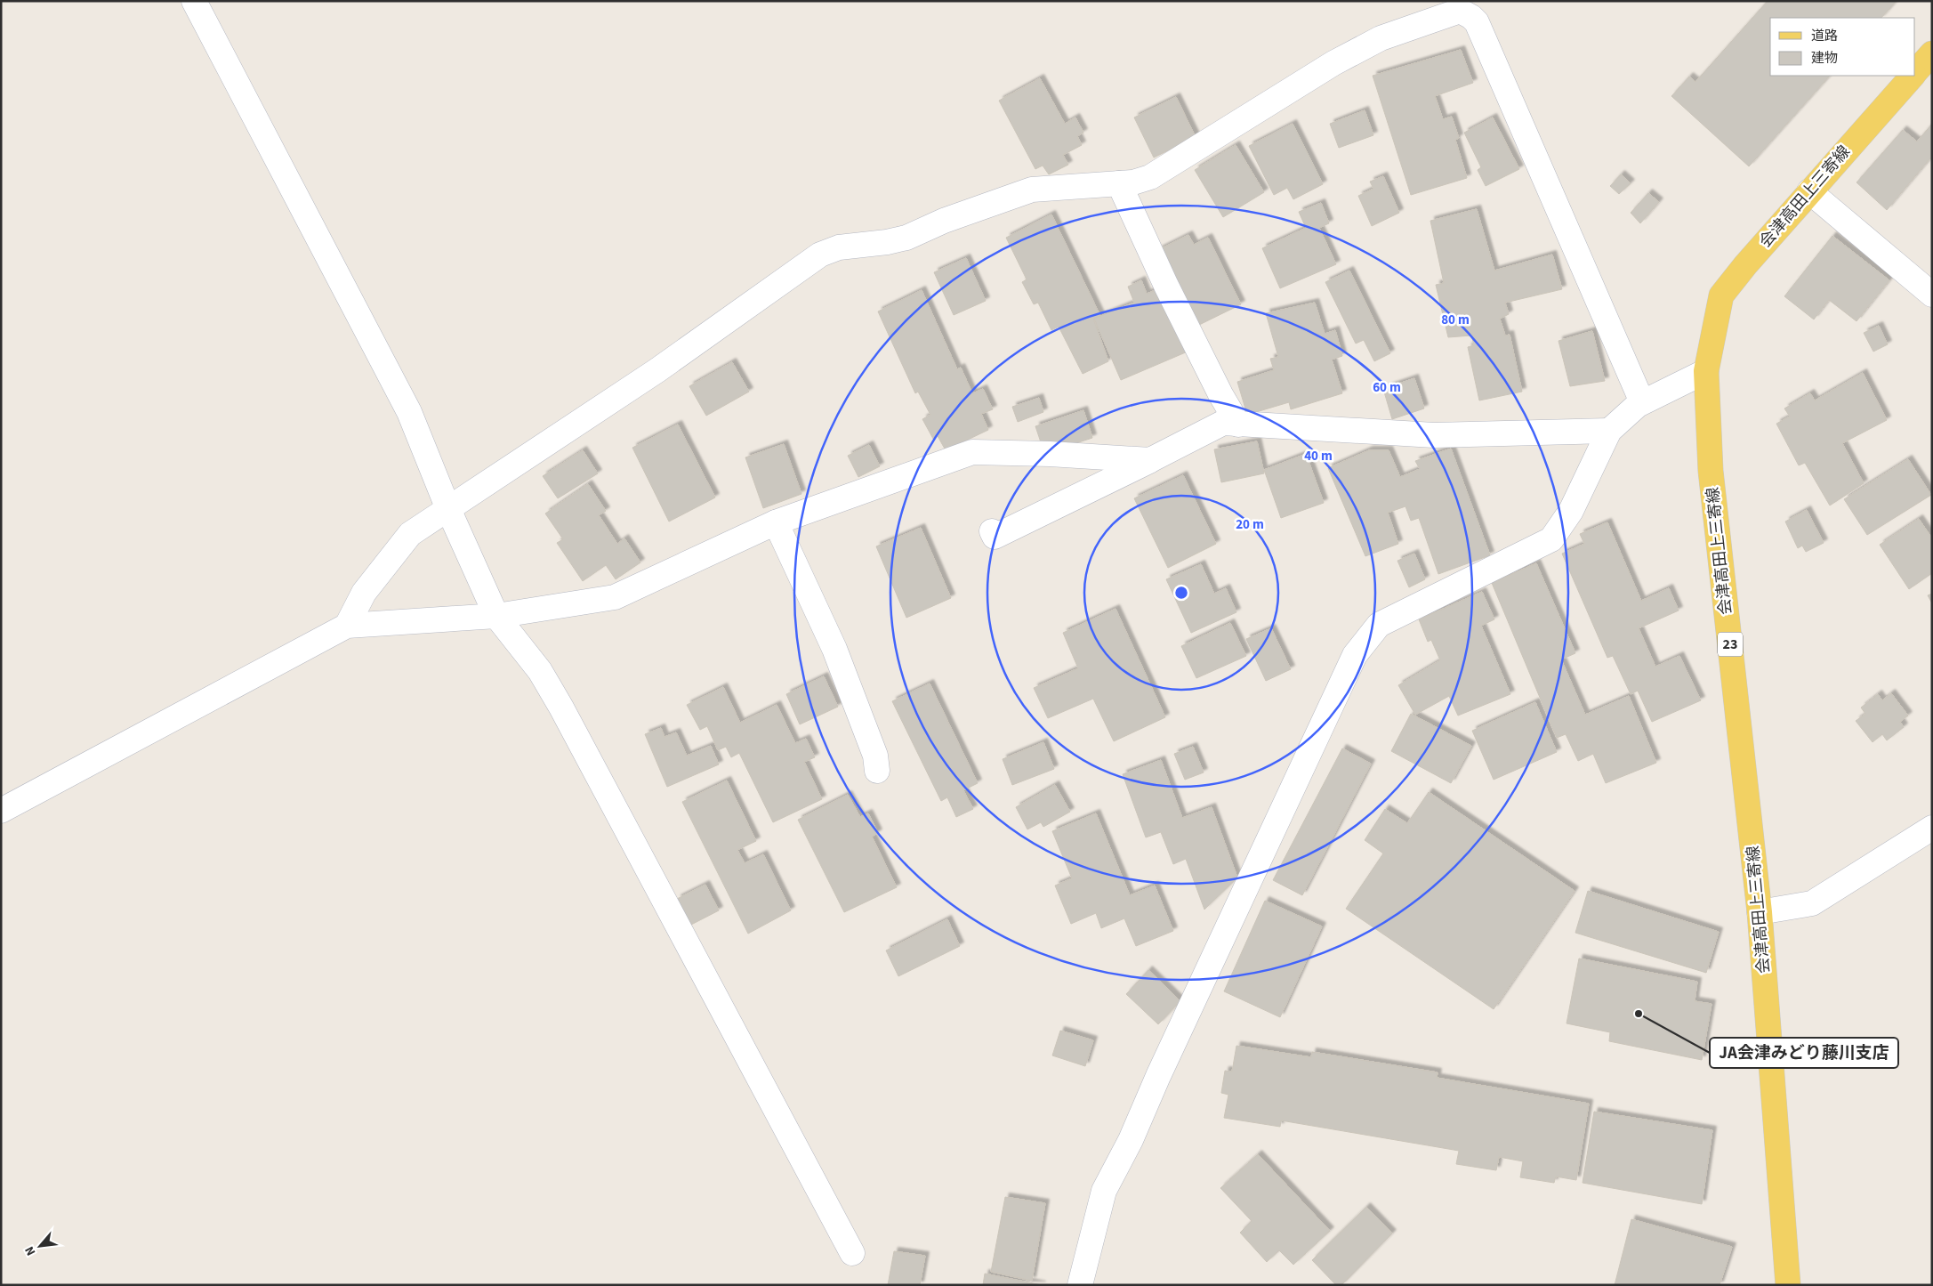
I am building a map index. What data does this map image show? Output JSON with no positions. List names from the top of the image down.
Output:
{
  "streets": {
    "main road": ["会津高田上三寄線", "23"]
  },
  "places": ["JA会津みどり藤川支店"],
  "legend": ["道路", "建物"],
  "north": "bottom left",
  "rings": [
    "80 m",
    "60 m",
    "40 m",
    "20 m"
  ]
}
